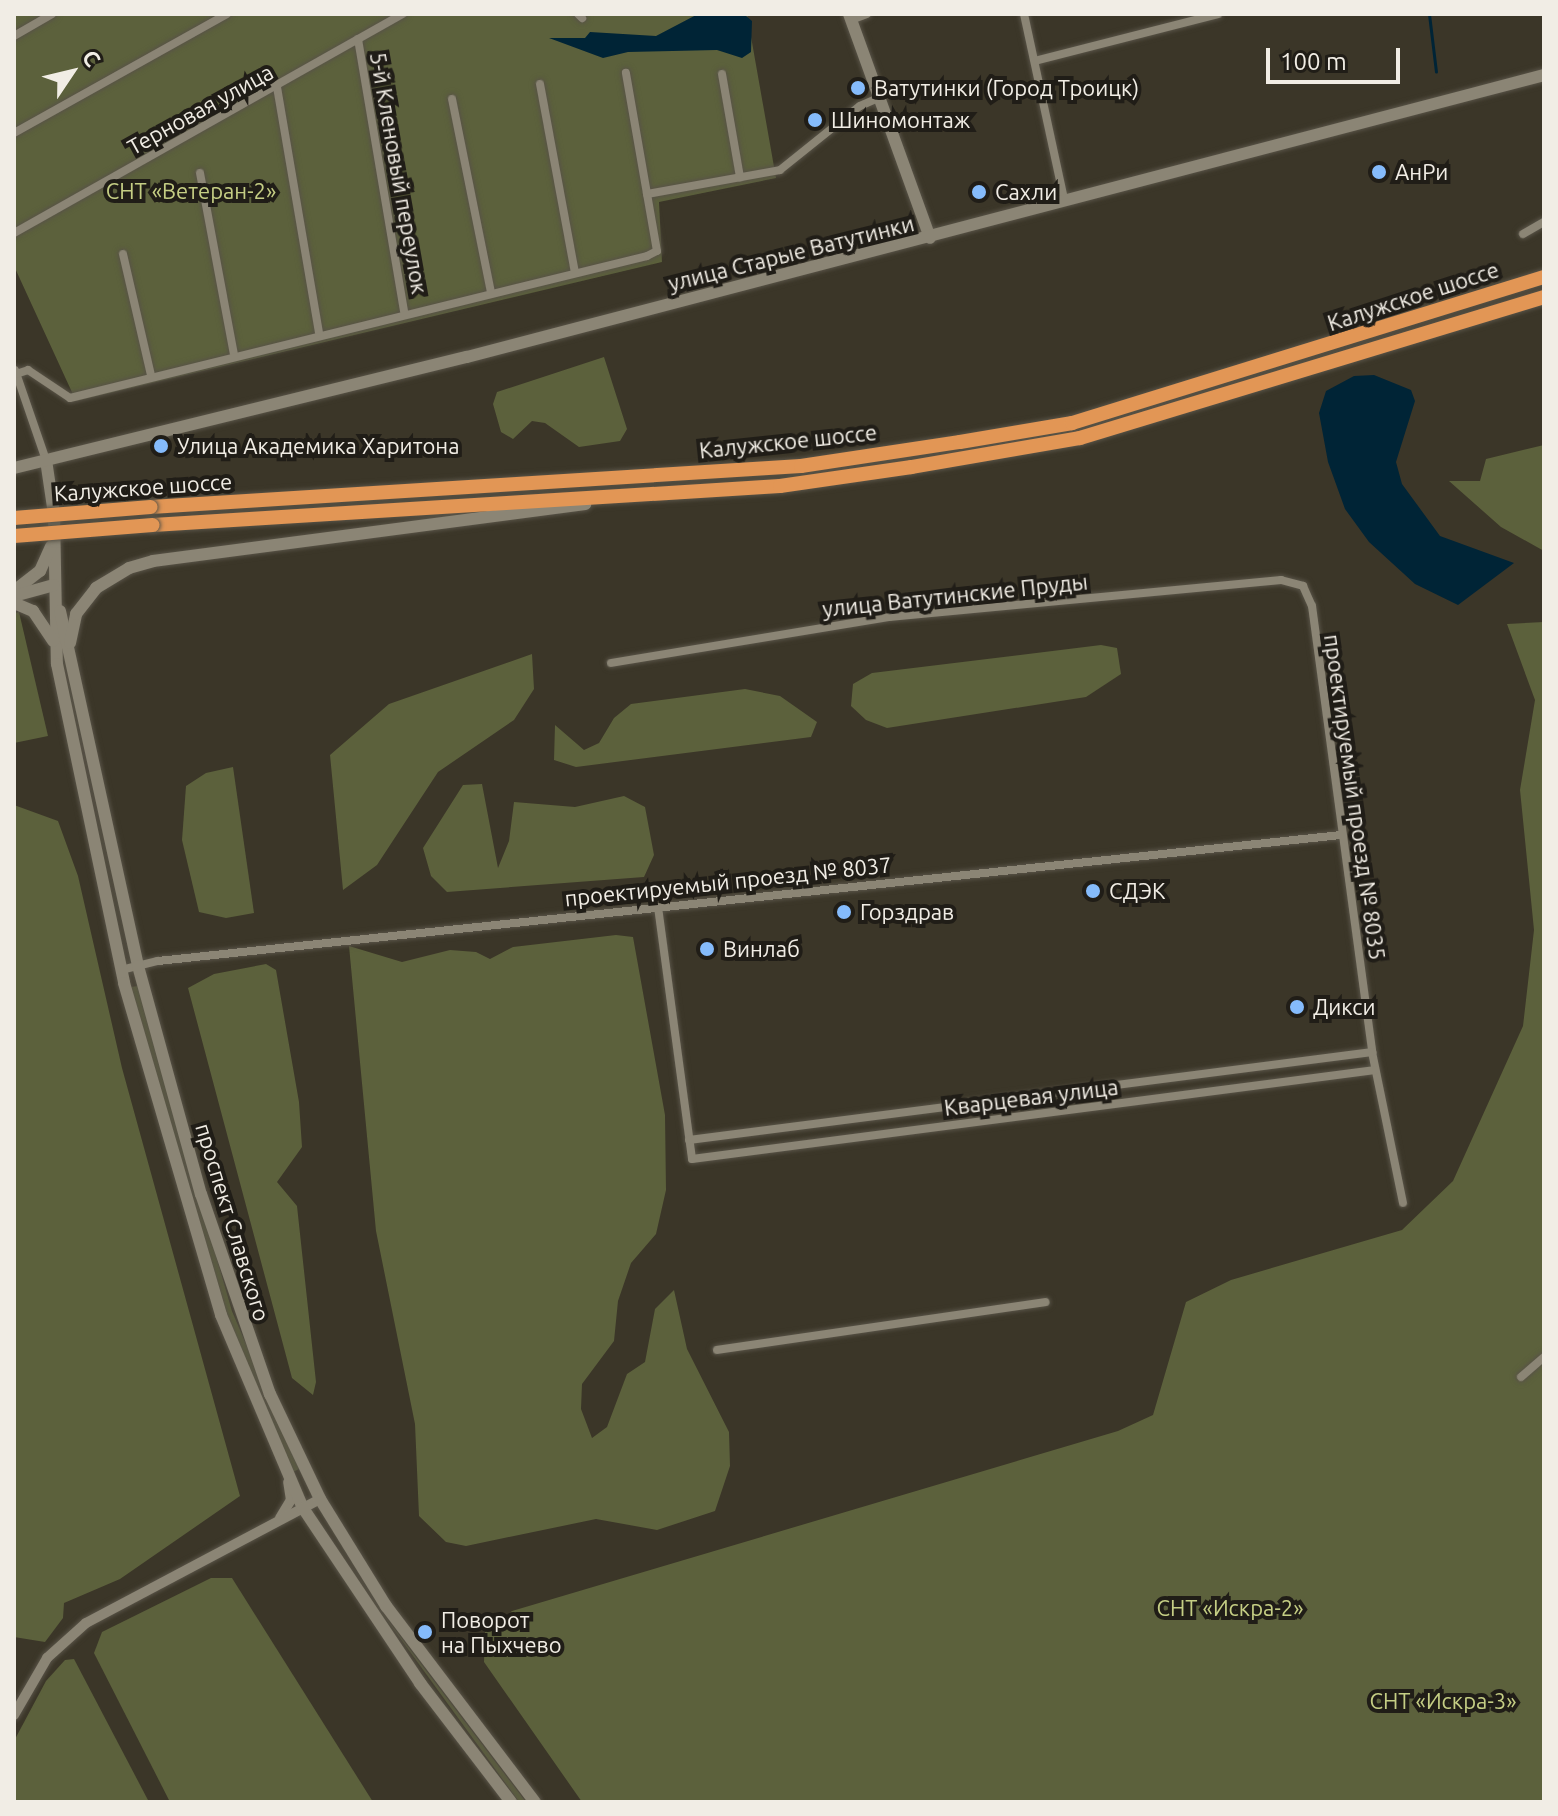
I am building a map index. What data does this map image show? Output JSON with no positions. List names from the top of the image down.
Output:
{
  "streets": {
    "highway": ["Калужское шоссе"],
    "main road": ["улица Старые Ватутинки", "проспект Славского"],
    "street": [
      "Терновая улица",
      "5-й Кленовый переулок",
      "улица Ватутинские Пруды",
      "проектируемый проезд № 8035",
      "проектируемый проезд № 8037",
      "Кварцевая улица"
    ]
  },
  "crossings": [
    ["Терновая улица", "5-й Кленовый переулок"],
    ["улица Старые Ватутинки", "Калужское шоссе"],
    ["улица Старые Ватутинки", "проспект Славского"],
    ["Калужское шоссе", "проспект Славского"],
    ["улица Ватутинские Пруды", "проектируемый проезд № 8035"],
    ["проектируемый проезд № 8035", "проектируемый проезд № 8037"],
    ["проектируемый проезд № 8035", "Кварцевая улица"],
    ["проектируемый проезд № 8037", "проспект Славского"]
  ],
  "parks": ["СНТ «Ветеран-2»", "СНТ «Искра-2»", "СНТ «Искра-3»"],
  "places": [
    "Ватутинки (Город Троицк)",
    "Шиномонтаж",
    "АнРи",
    "Сахли",
    "Улица Академика Харитона",
    "СДЭК",
    "Горздрав",
    "Винлаб",
    "Дикси",
    "Поворот на Пыхчево"
  ],
  "scale_bar": "100 m",
  "north": "top right"
}
